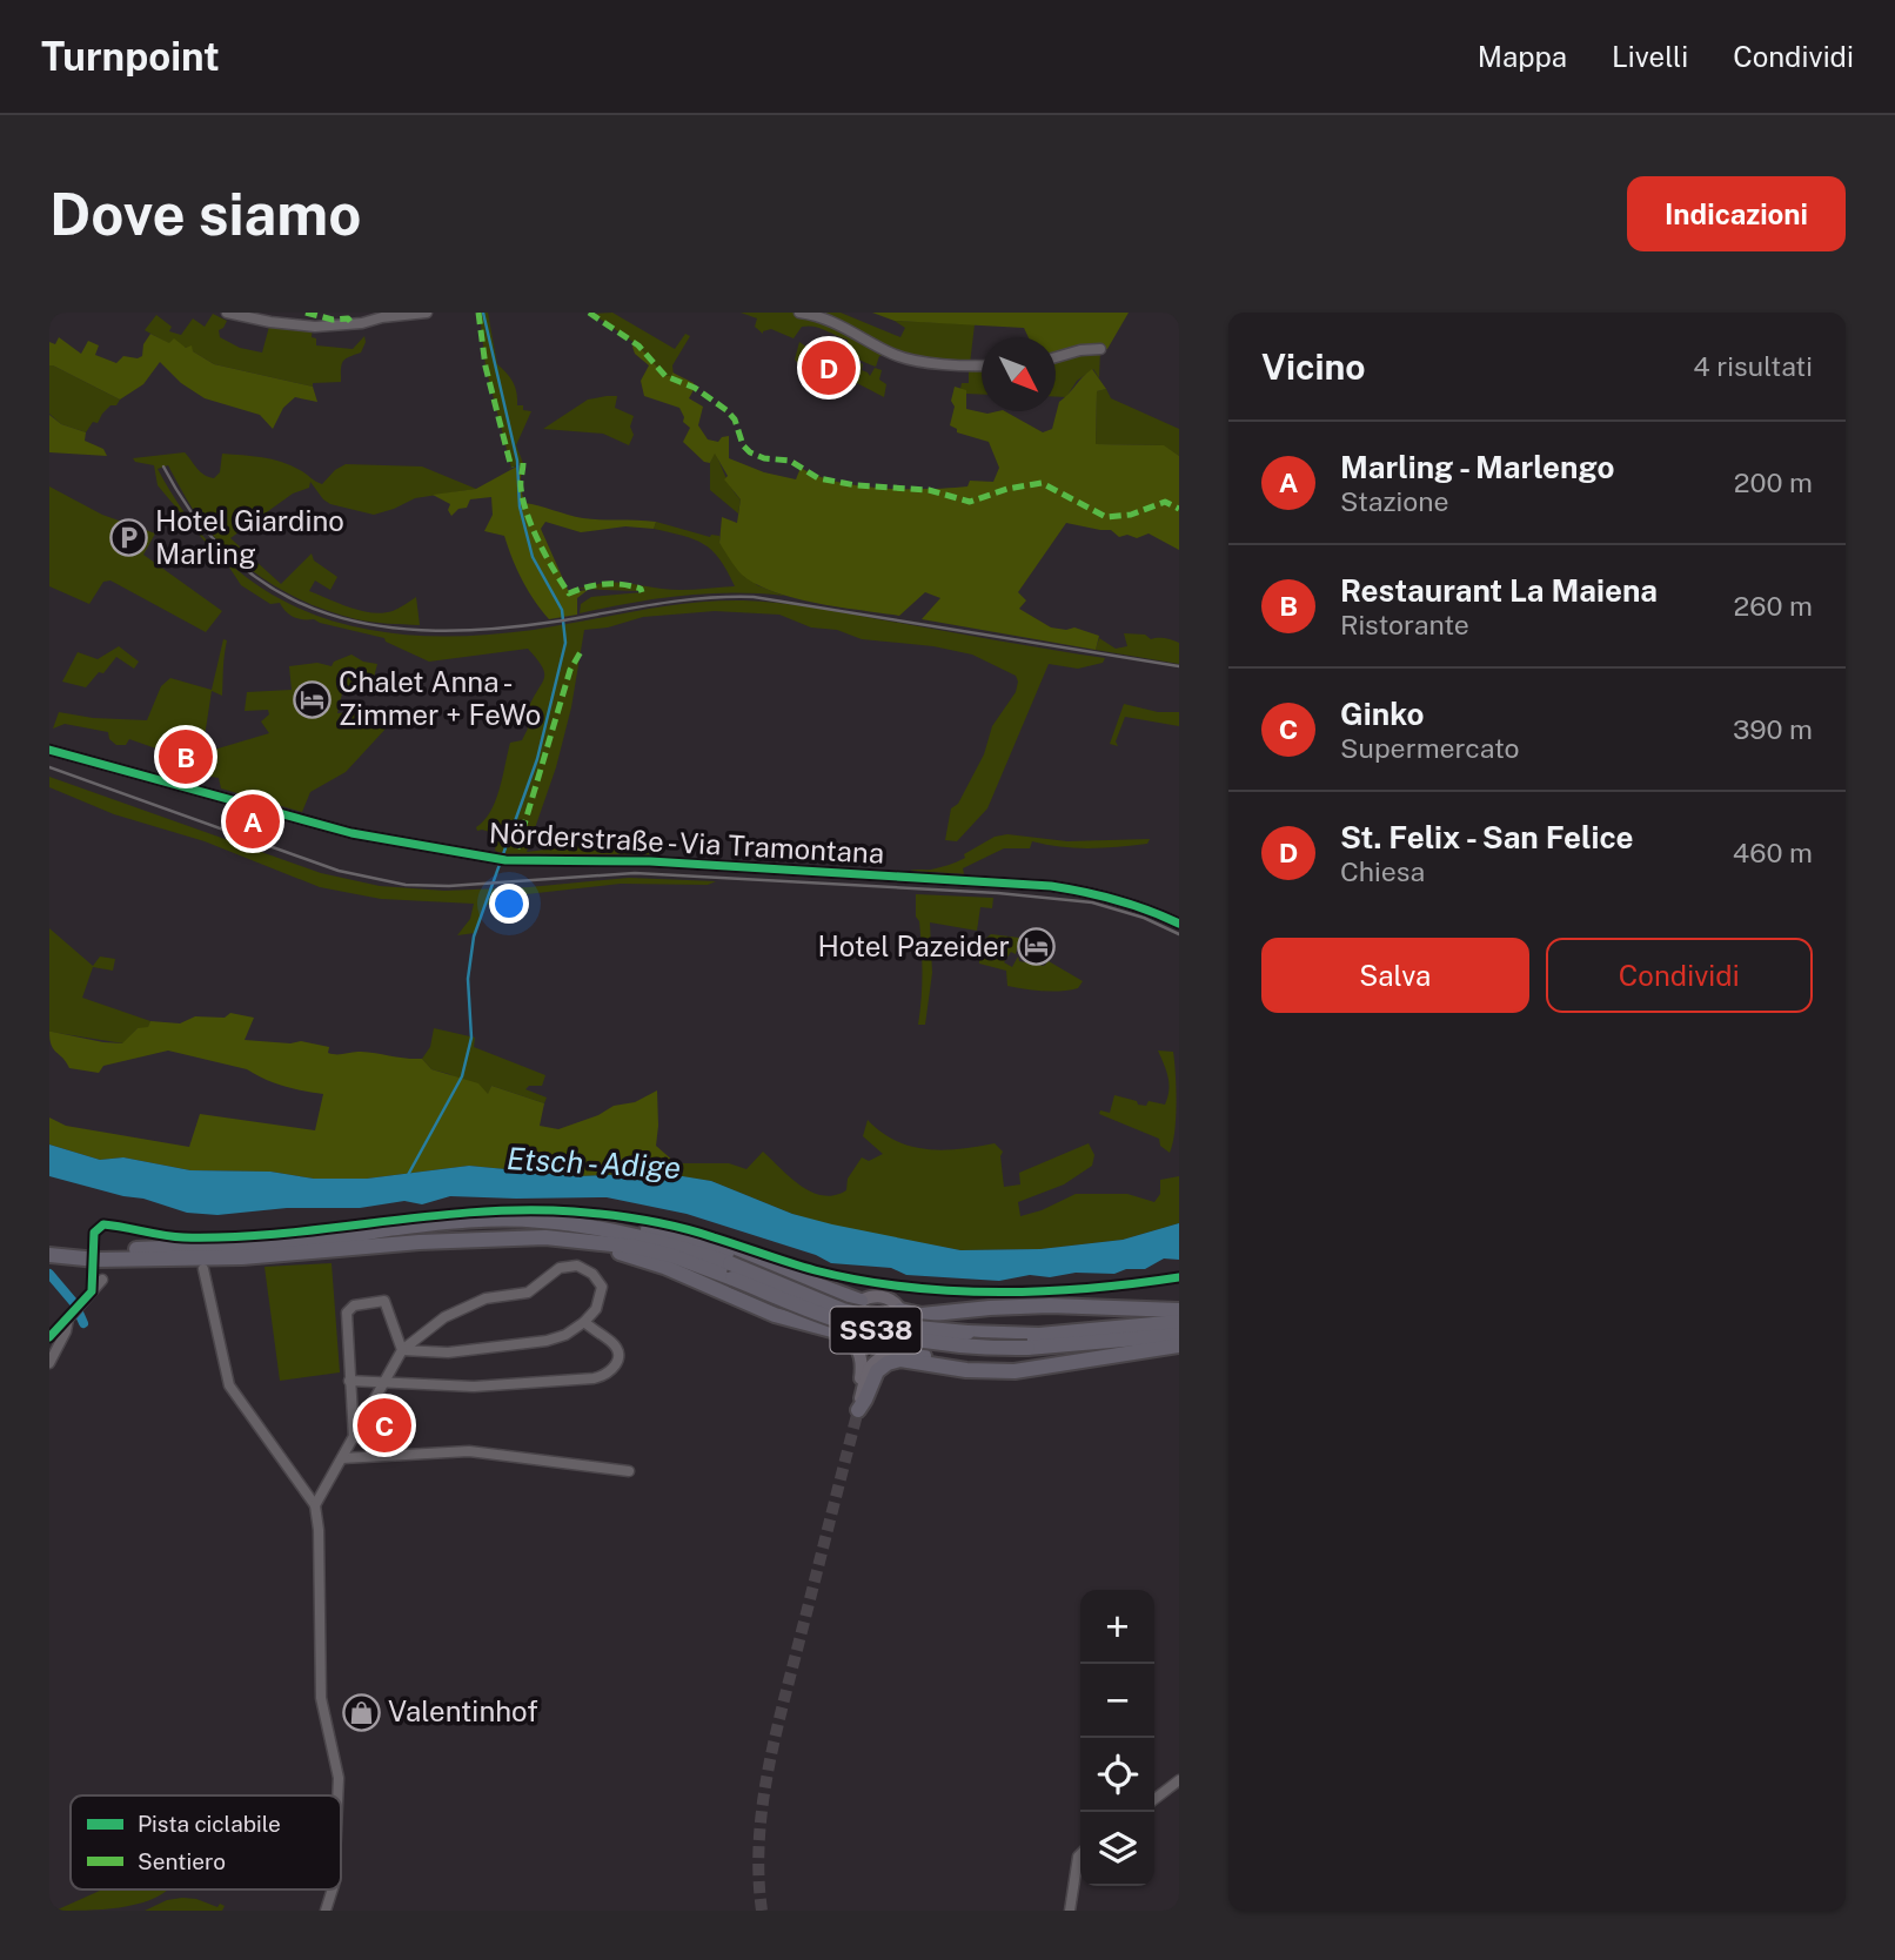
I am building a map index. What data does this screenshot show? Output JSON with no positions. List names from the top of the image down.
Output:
{
  "streets": {
    "highway": ["SS38"],
    "street": ["Nörderstraße - Via Tramontana"]
  },
  "water": ["Etsch - Adige"],
  "places": {
    "parking": ["Hotel Giardino Marling"],
    "hotel": ["Chalet Anna - Zimmer + FeWo", "Hotel Pazeider"],
    "shop": ["Valentinhof"]
  },
  "legend": ["Pista ciclabile", "Sentiero"],
  "north": "bottom right",
  "page": {
    "header": "Turnpoint",
    "nav": ["Mappa", "Livelli", "Condividi"],
    "buttons": [
      "Indicazioni",
      ["Salva", "Condividi"]
    ],
    "title": "Dove siamo",
    "heading": ["Vicino", "4 risultati"],
    "pins": [
      "D",
      "B",
      "A",
      "C"
    ],
    "list": [
      {
        "mark": "A",
        "name": "Marling - Marlengo",
        "note": "Stazione",
        "value": "200 m"
      },
      {
        "mark": "B",
        "name": "Restaurant La Maiena",
        "note": "Ristorante",
        "value": "260 m"
      },
      {
        "mark": "C",
        "name": "Ginko",
        "note": "Supermercato",
        "value": "390 m"
      },
      {
        "mark": "D",
        "name": "St. Felix - San Felice",
        "note": "Chiesa",
        "value": "460 m"
      }
    ],
    "map_buttons": ["+", "−"]
  }
}
